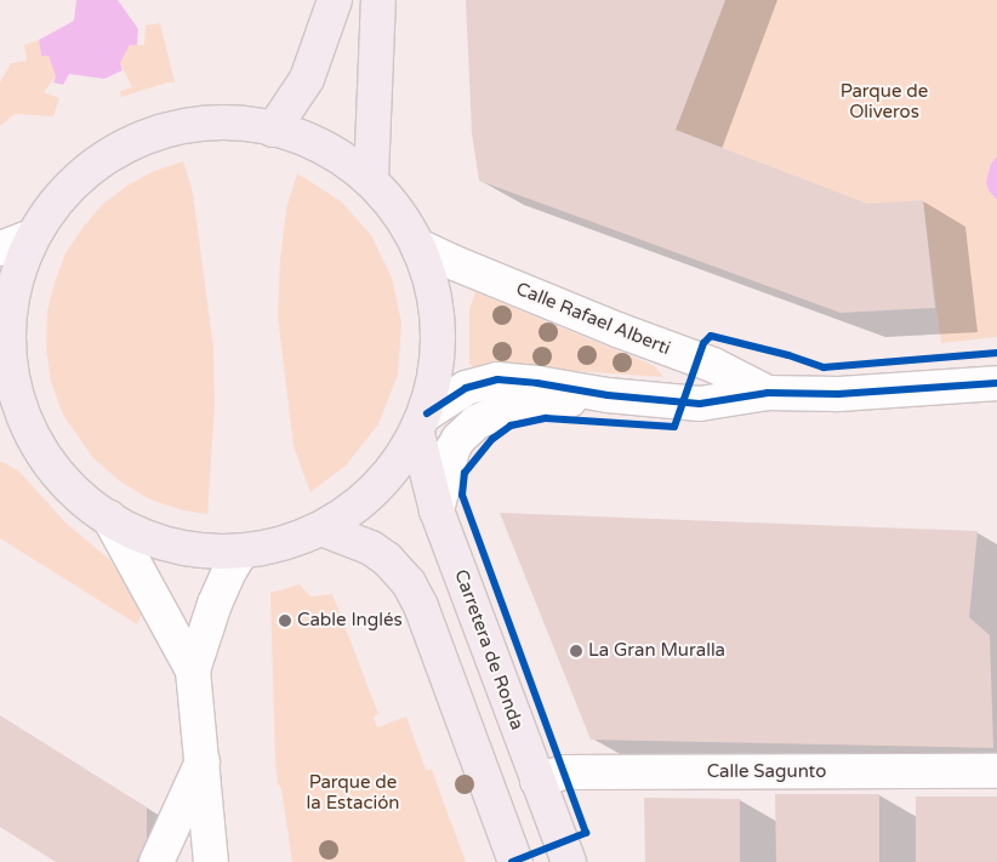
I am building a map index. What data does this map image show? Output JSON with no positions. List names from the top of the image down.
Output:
{
  "streets": {
    "main road": ["Carretera de Ronda"],
    "street": ["Calle Rafael Alberti", "Calle Sagunto"]
  },
  "crossings": [
    ["Calle Rafael Alberti", "Carretera de Ronda"],
    ["Carretera de Ronda", "Calle Sagunto"]
  ],
  "parks": ["Parque de Oliveros", "Parque de la Estación"],
  "places": ["Cable Inglés", "La Gran Muralla"]
}
